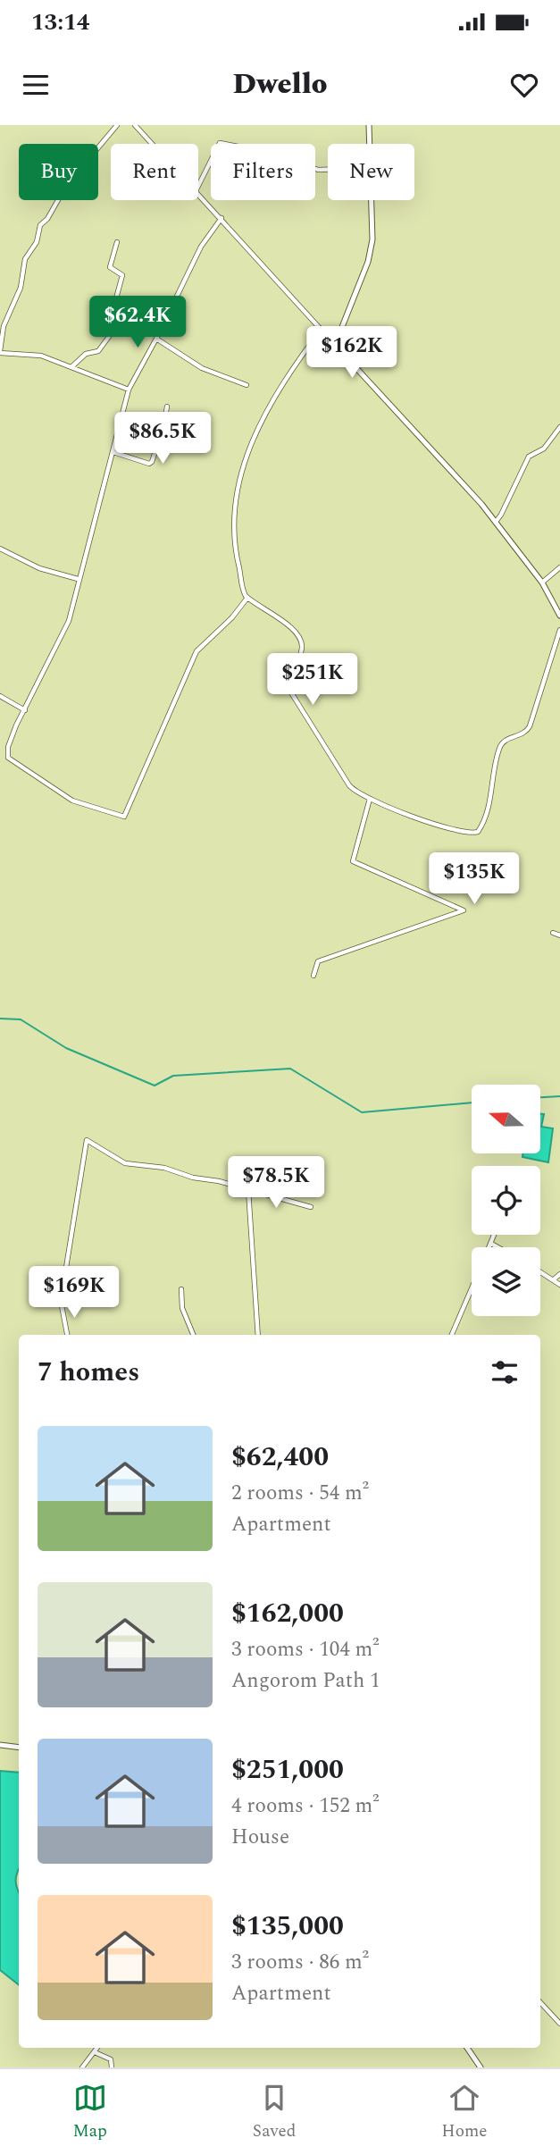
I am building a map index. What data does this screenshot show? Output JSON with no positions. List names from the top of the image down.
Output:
{
  "north": "left",
  "page": {
    "status": "13:14",
    "header": "Dwello",
    "chip": [
      "Buy",
      "Rent",
      "Filters",
      "New"
    ],
    "price": [
      "$62.4K",
      "$162K",
      "$86.5K",
      "$251K",
      "$135K",
      "$78.5K",
      "$169K"
    ],
    "heading": "7 homes",
    "list": [
      {
        "name": "$62,400",
        "note": "2 rooms · 54 m² · Apartment"
      },
      {
        "name": "$162,000",
        "note": "3 rooms · 104 m² · Angorom Path 1"
      },
      {
        "name": "$251,000",
        "note": "4 rooms · 152 m² · House"
      },
      {
        "name": "$135,000",
        "note": "3 rooms · 86 m² · Apartment"
      }
    ],
    "tabs": ["Map", "Saved", "Home"]
  }
}
